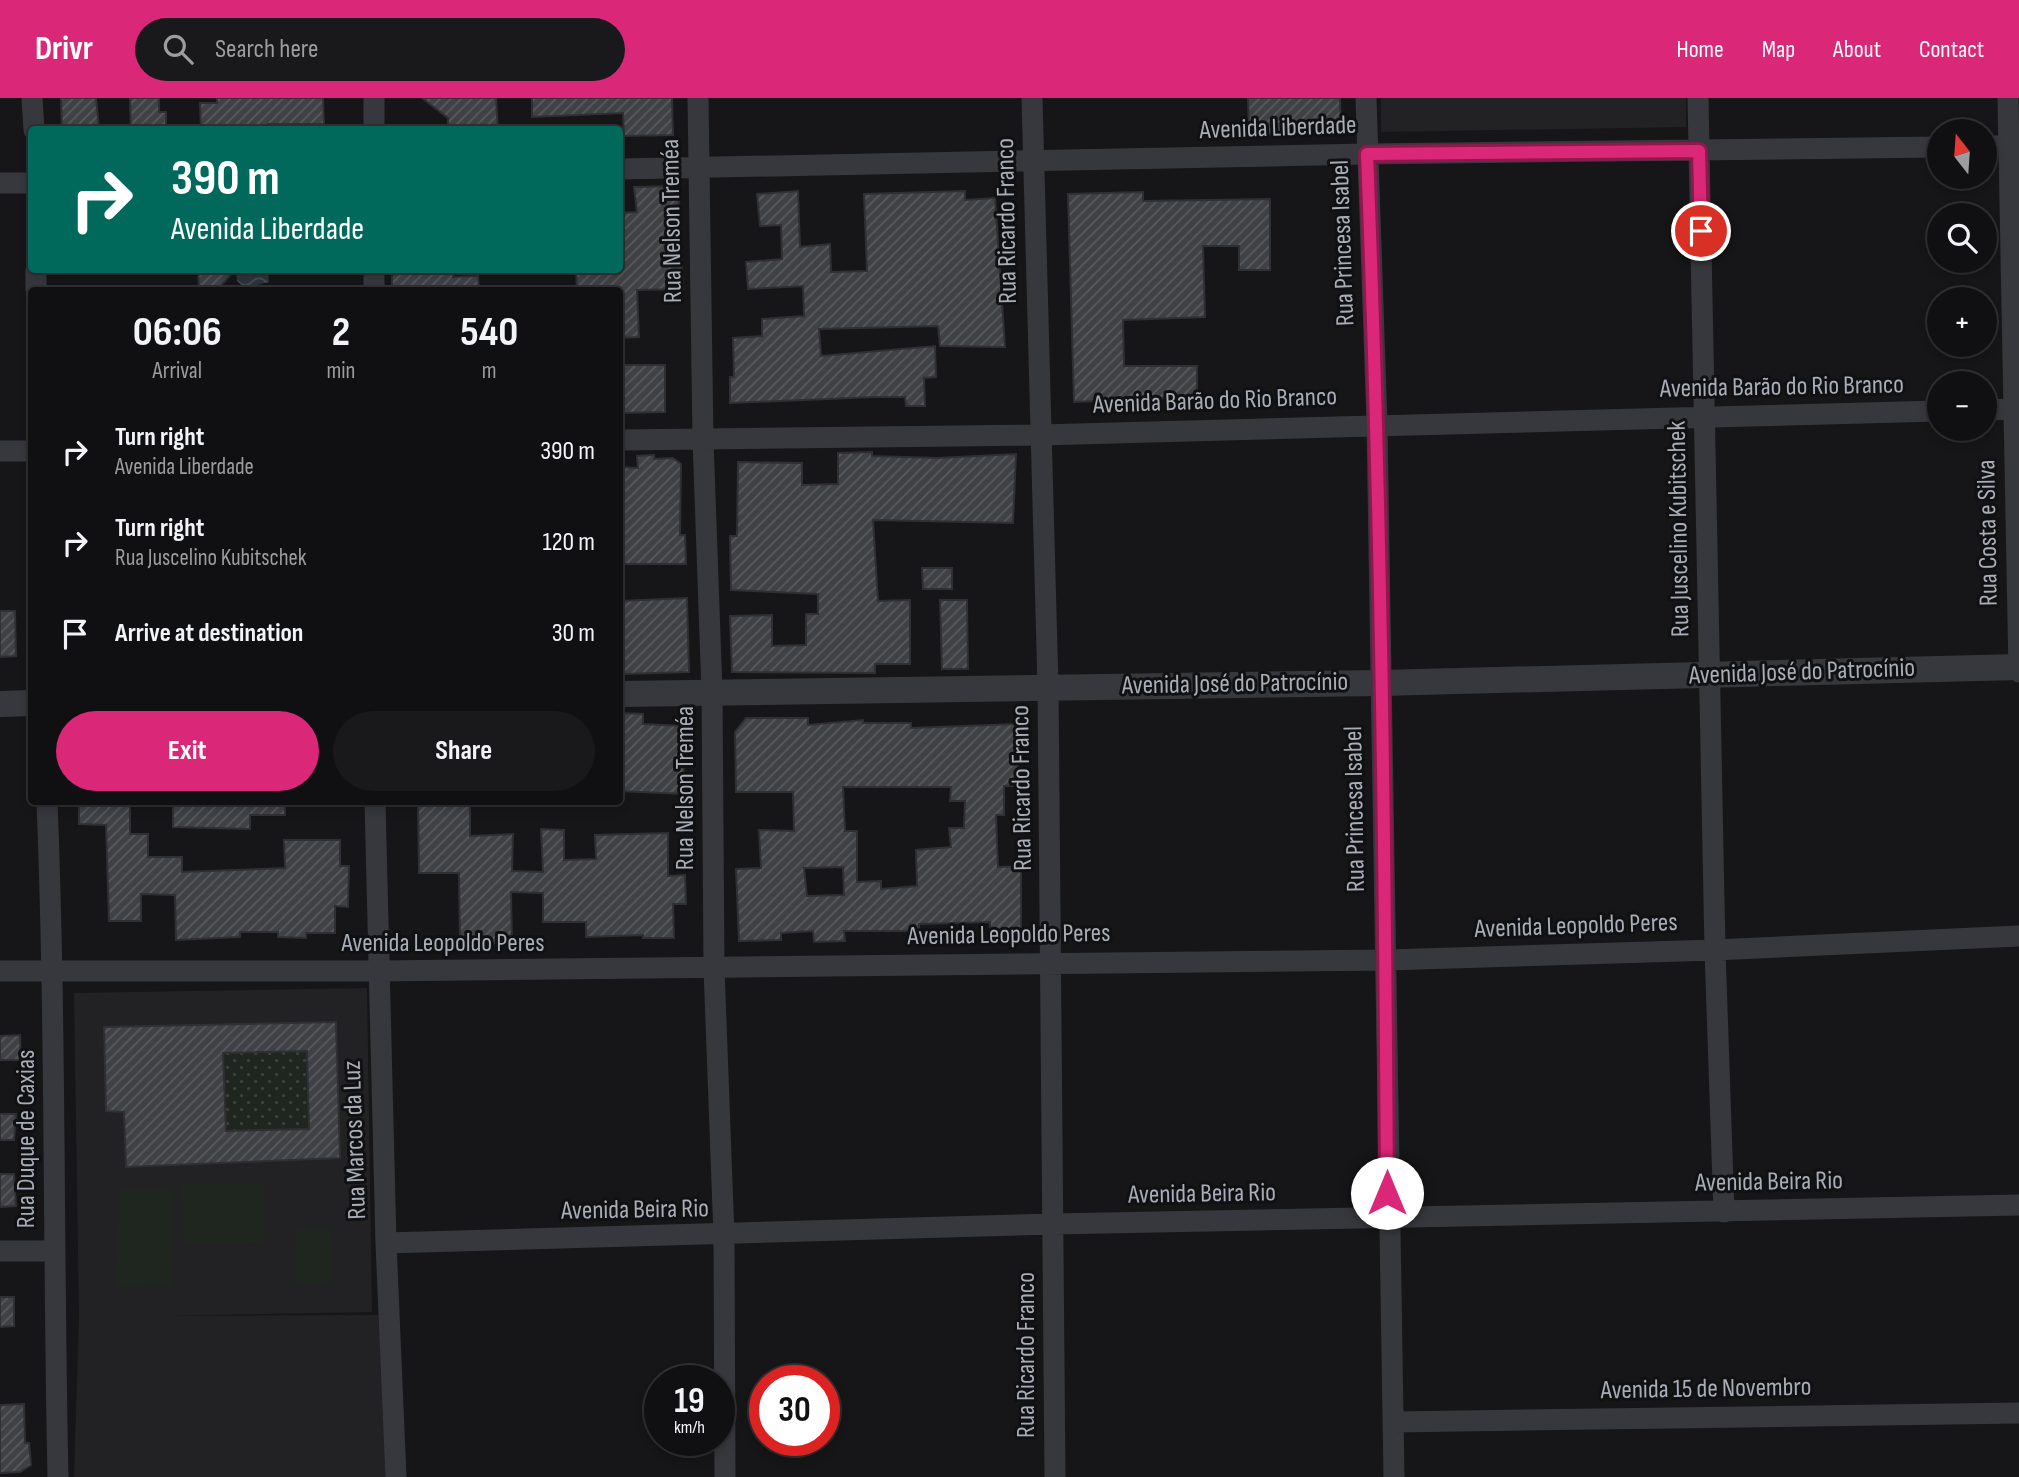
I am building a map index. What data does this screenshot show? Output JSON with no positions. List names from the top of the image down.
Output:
{
  "streets": {
    "street": [
      "Avenida Liberdade",
      "Rua Nelson Treméa",
      "Rua Ricardo Franco",
      "Rua Princesa Isabel",
      "Avenida Barão do Rio Branco",
      "Rua Juscelino Kubitschek",
      "Rua Costa e Silva",
      "Avenida José do Patrocínio",
      "Avenida Leopoldo Peres",
      "Rua Duque de Caxias",
      "Rua Marcos da Luz",
      "Avenida Beira Rio",
      "Avenida 15 de Novembro"
    ]
  },
  "crossings": [
    ["Avenida Liberdade", "Rua Nelson Treméa"],
    ["Avenida Liberdade", "Rua Ricardo Franco"],
    ["Avenida Liberdade", "Rua Princesa Isabel"],
    ["Avenida Liberdade", "Rua Juscelino Kubitschek"],
    ["Rua Nelson Treméa", "Avenida Barão do Rio Branco"],
    ["Rua Nelson Treméa", "Avenida José do Patrocínio"],
    ["Rua Nelson Treméa", "Avenida Leopoldo Peres"],
    ["Rua Nelson Treméa", "Avenida Beira Rio"],
    ["Rua Ricardo Franco", "Avenida Barão do Rio Branco"],
    ["Rua Ricardo Franco", "Avenida José do Patrocínio"],
    ["Rua Ricardo Franco", "Avenida Leopoldo Peres"],
    ["Rua Ricardo Franco", "Avenida Beira Rio"],
    ["Rua Princesa Isabel", "Avenida Barão do Rio Branco"],
    ["Rua Princesa Isabel", "Avenida José do Patrocínio"],
    ["Rua Princesa Isabel", "Avenida Leopoldo Peres"],
    ["Rua Princesa Isabel", "Avenida Beira Rio"],
    ["Rua Princesa Isabel", "Avenida 15 de Novembro"],
    ["Avenida Barão do Rio Branco", "Rua Juscelino Kubitschek"],
    ["Rua Juscelino Kubitschek", "Avenida José do Patrocínio"],
    ["Rua Juscelino Kubitschek", "Avenida Leopoldo Peres"],
    ["Rua Juscelino Kubitschek", "Avenida Beira Rio"],
    ["Rua Costa e Silva", "Avenida José do Patrocínio"],
    ["Avenida Leopoldo Peres", "Rua Duque de Caxias"],
    ["Avenida Leopoldo Peres", "Rua Marcos da Luz"],
    ["Rua Marcos da Luz", "Avenida Beira Rio"]
  ],
  "north": "top",
  "page": {
    "header": "Drivr",
    "search": "Search here",
    "nav": [
      "Home",
      "Map",
      "About",
      "Contact"
    ],
    "map_buttons": ["+", "−"],
    "turn": ["390 m", "Avenida Liberdade"],
    "eta": [
      "06:06",
      "Arrival",
      "2",
      "min",
      "540",
      "m"
    ],
    "list": [
      {
        "name": "Turn right",
        "note": "Avenida Liberdade",
        "value": "390 m"
      },
      {
        "name": "Turn right",
        "note": "Rua Juscelino Kubitschek",
        "value": "120 m"
      },
      {
        "name": "Arrive at destination",
        "value": "30 m"
      }
    ],
    "buttons": ["Exit", "Share"],
    "speed": "19 km/h",
    "limit": "30"
  }
}
